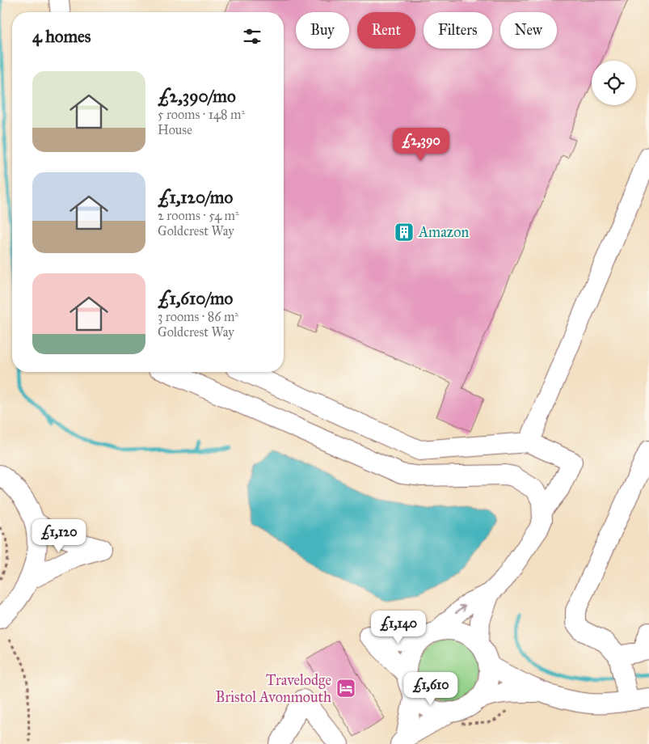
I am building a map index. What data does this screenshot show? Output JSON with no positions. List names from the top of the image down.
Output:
{
  "places": {
    "building": ["Amazon"],
    "hotel": ["Travelodge Bristol Avonmouth"]
  },
  "page": {
    "chip": [
      "Buy",
      "Rent",
      "Filters",
      "New"
    ],
    "heading": "4 homes",
    "list": [
      {
        "name": "£2,390/mo",
        "note": "5 rooms · 148 m² · House"
      },
      {
        "name": "£1,120/mo",
        "note": "2 rooms · 54 m² · Goldcrest Way"
      },
      {
        "name": "£1,610/mo",
        "note": "3 rooms · 86 m² · Goldcrest Way"
      }
    ],
    "price": [
      "£2,390",
      "£1,120",
      "£1,140",
      "£1,610"
    ]
  }
}
